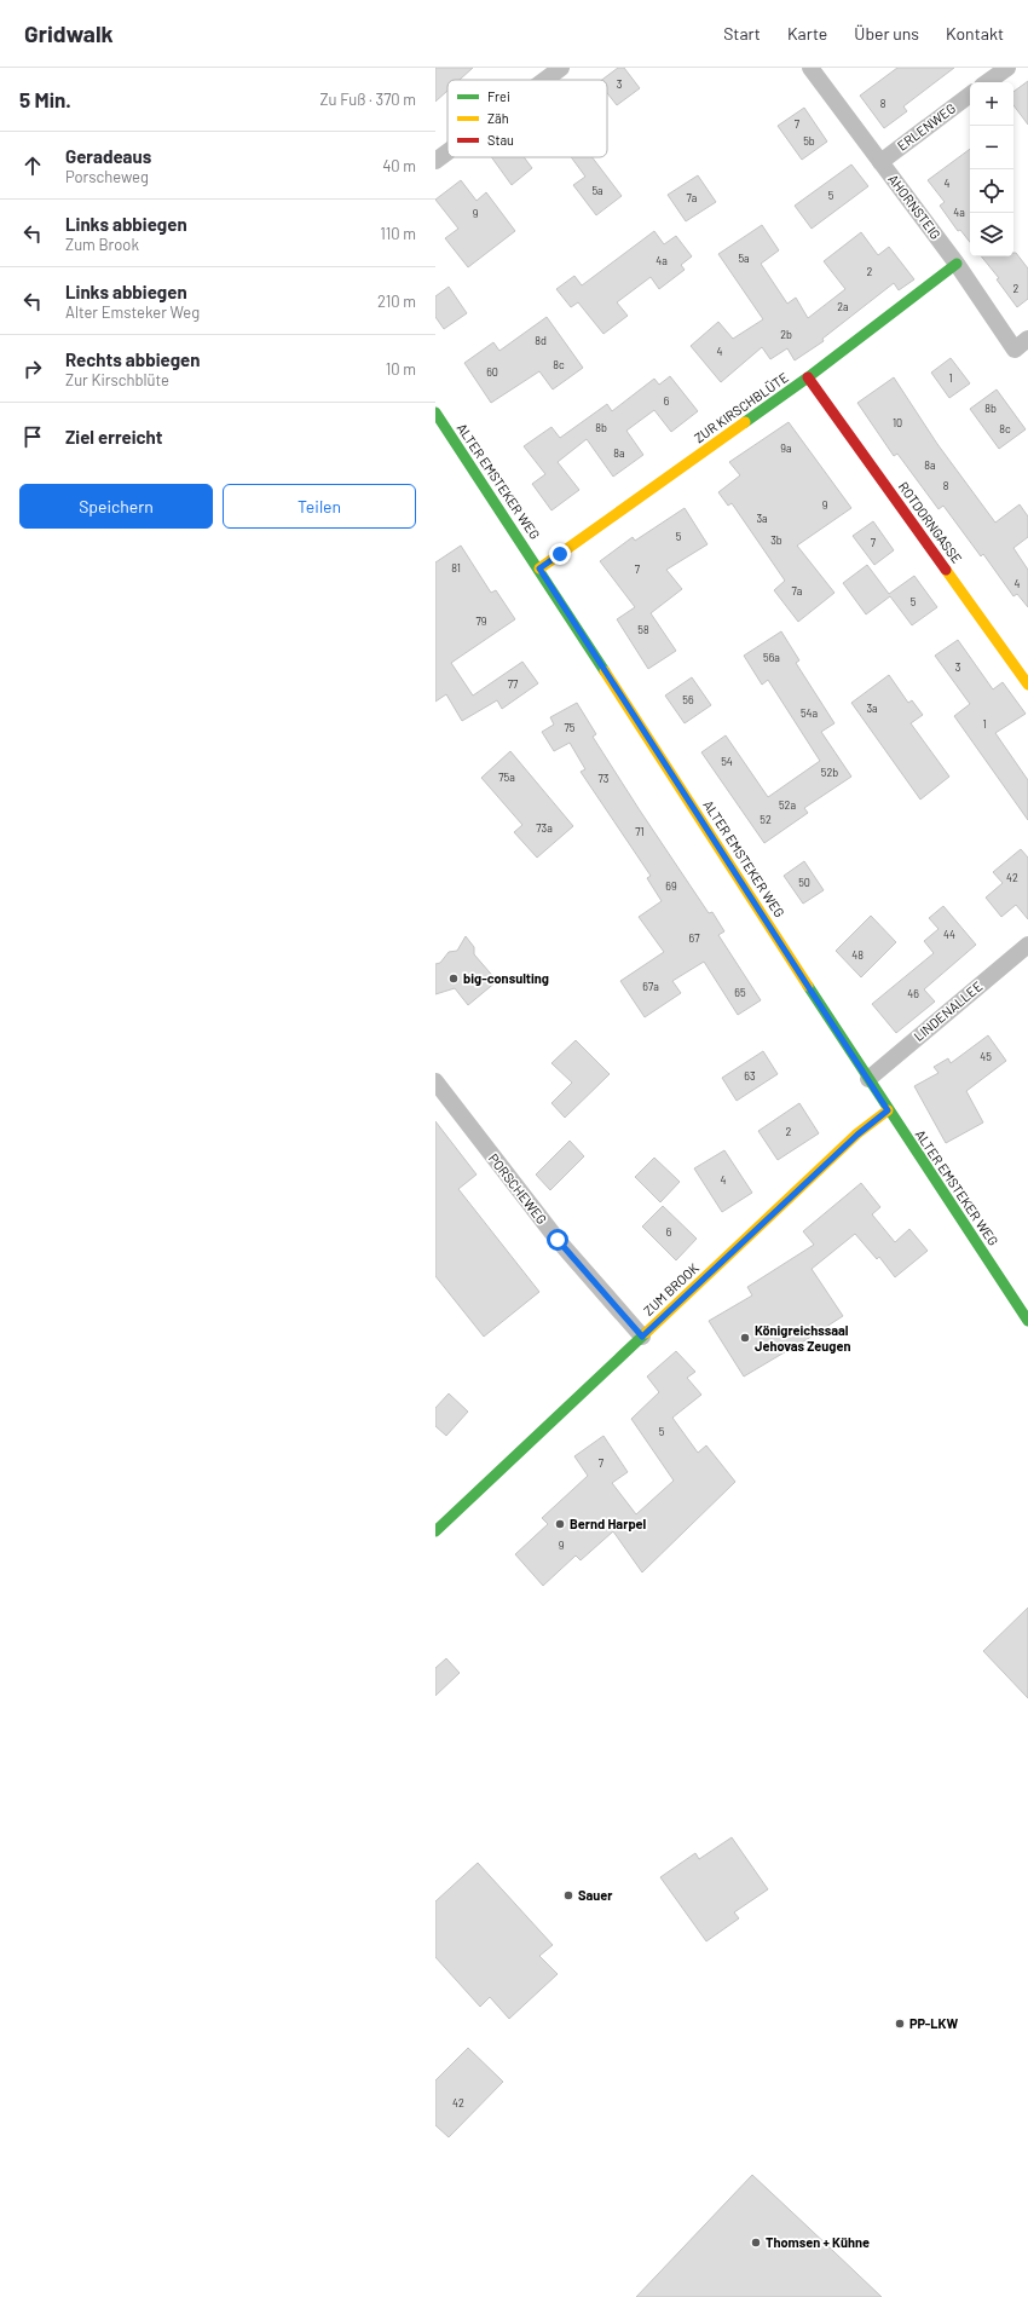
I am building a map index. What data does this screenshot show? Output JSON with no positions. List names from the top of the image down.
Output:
{
  "streets": {
    "street": [
      "ERLENWEG",
      "AHORNSTEIG",
      "ZUR KIRSCHBLÜTE",
      "ALTER EMSTEKER WEG",
      "ROTDORNGASSE",
      "LINDENALLEE",
      "PORSCHEWEG",
      "ZUM BROOK"
    ]
  },
  "crossings": [
    ["ERLENWEG", "AHORNSTEIG"],
    ["AHORNSTEIG", "ZUR KIRSCHBLÜTE"],
    ["ZUR KIRSCHBLÜTE", "ALTER EMSTEKER WEG"],
    ["ZUR KIRSCHBLÜTE", "ROTDORNGASSE"],
    ["ALTER EMSTEKER WEG", "LINDENALLEE"],
    ["ALTER EMSTEKER WEG", "ZUM BROOK"],
    ["PORSCHEWEG", "ZUM BROOK"]
  ],
  "places": [
    "big-consulting",
    "Königreichssaal Jehovas Zeugen",
    "Bernd Harpel",
    "Sauer",
    "PP-LKW",
    "Thomsen + Kühne"
  ],
  "house_numbers": [
    "3",
    "8",
    "7",
    "5b",
    "4",
    "5a",
    "5",
    "7a",
    "4a",
    "9",
    "5a",
    "4a",
    "2",
    "2",
    "2a",
    "2b",
    "8d",
    "4",
    "8c",
    "60",
    "1",
    "6",
    "8b",
    "10",
    "8b",
    "8c",
    "9a",
    "8a",
    "8a",
    "8",
    "9",
    "3a",
    "5",
    "3b",
    "7",
    "81",
    "7",
    "4",
    "7a",
    "5",
    "79",
    "58",
    "56a",
    "3",
    "77",
    "56",
    "3a",
    "54a",
    "1",
    "75",
    "54",
    "52b",
    "75a",
    "73",
    "52a",
    "52",
    "73a",
    "71",
    "42",
    "50",
    "69",
    "44",
    "67",
    "48",
    "67a",
    "65",
    "46",
    "45",
    "63",
    "2",
    "4",
    "6",
    "5",
    "7",
    "9",
    "42"
  ],
  "legend": ["Frei", "Zäh", "Stau"],
  "page": {
    "header": "Gridwalk",
    "nav": [
      "Start",
      "Karte",
      "Über uns",
      "Kontakt"
    ],
    "heading": ["5 Min.", "Zu Fuß · 370 m"],
    "map_buttons": ["+", "−"],
    "list": [
      ["Geradeaus", "Porscheweg", "40 m"],
      ["Links abbiegen", "Zum Brook", "110 m"],
      ["Links abbiegen", "Alter Emsteker Weg", "210 m"],
      ["Rechts abbiegen", "Zur Kirschblüte", "10 m"],
      "Ziel erreicht"
    ],
    "buttons": ["Speichern", "Teilen"]
  }
}
